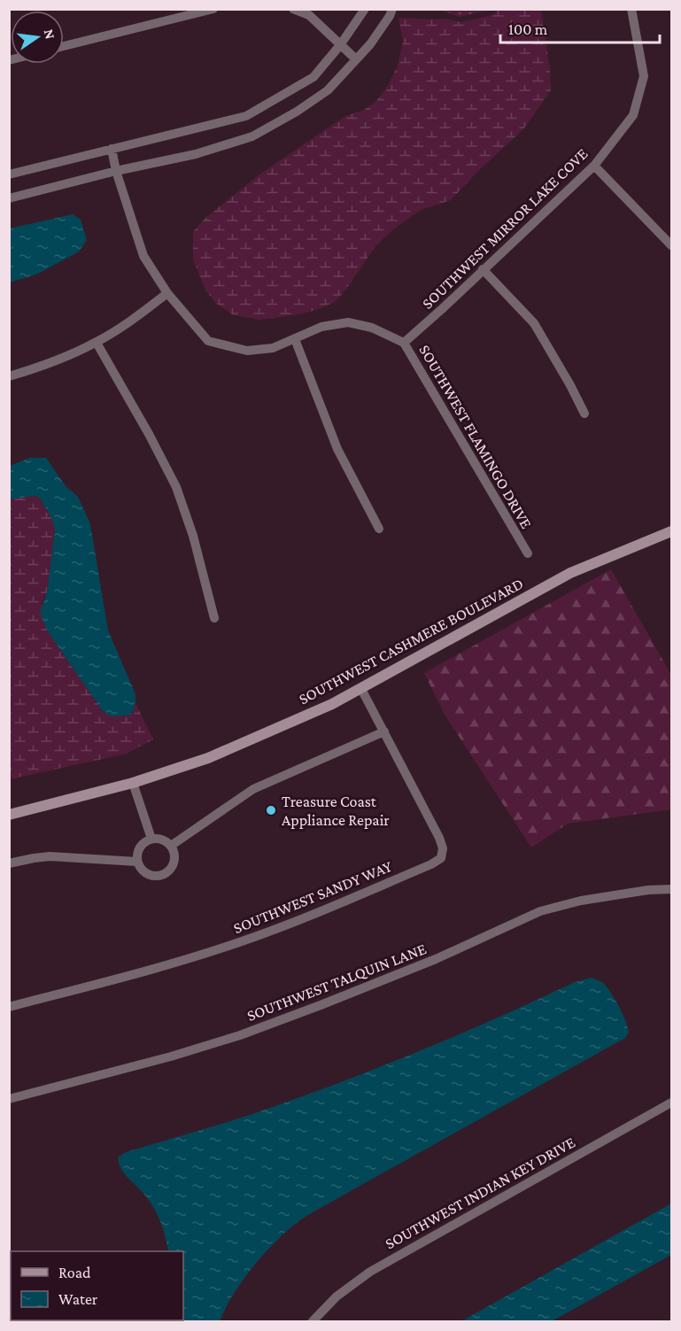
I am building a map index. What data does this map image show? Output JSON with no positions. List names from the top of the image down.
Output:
{
  "streets": {
    "street": [
      "SOUTHWEST MIRROR LAKE COVE",
      "SOUTHWEST FLAMINGO DRIVE",
      "SOUTHWEST CASHMERE BOULEVARD",
      "SOUTHWEST SANDY WAY",
      "SOUTHWEST TALQUIN LANE",
      "SOUTHWEST INDIAN KEY DRIVE"
    ]
  },
  "crossings": [
    ["SOUTHWEST MIRROR LAKE COVE", "SOUTHWEST FLAMINGO DRIVE"],
    ["SOUTHWEST CASHMERE BOULEVARD", "SOUTHWEST SANDY WAY"]
  ],
  "places": ["Treasure Coast Appliance Repair"],
  "legend": ["Road", "Water"],
  "scale_bar": "100 m",
  "north": "right"
}
